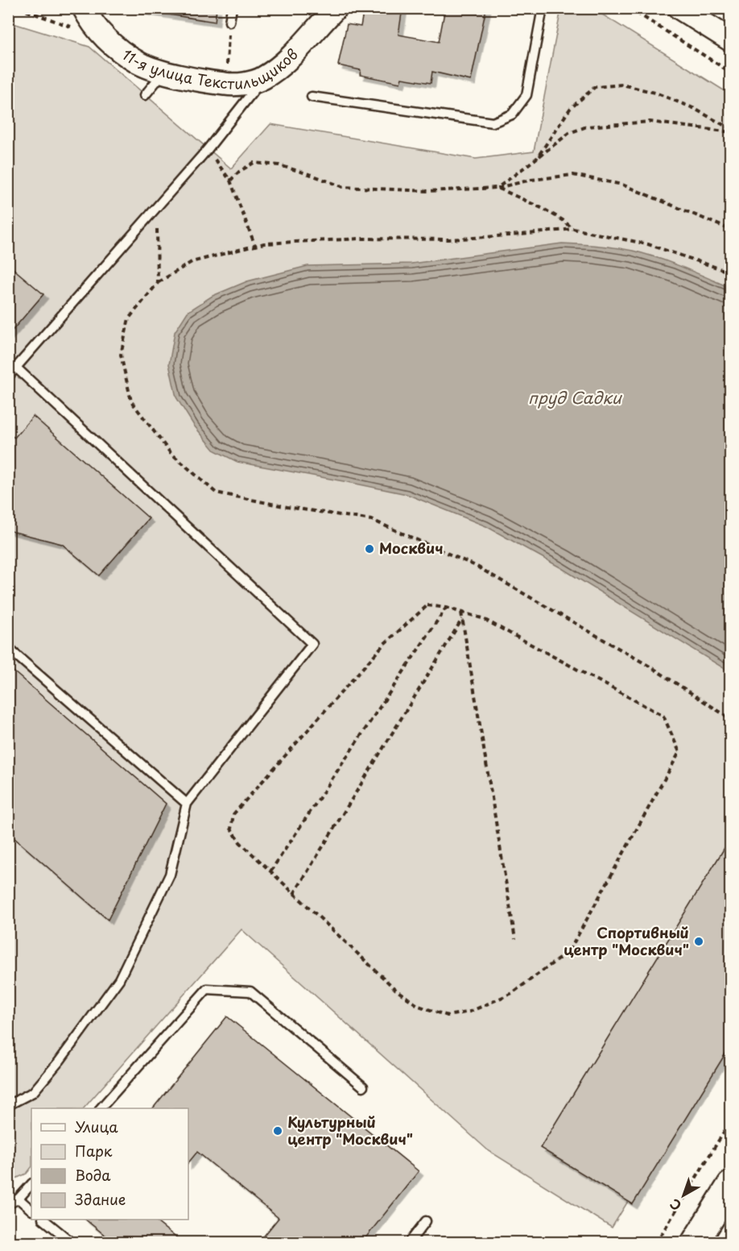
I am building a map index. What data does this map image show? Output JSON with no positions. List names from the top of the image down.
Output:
{
  "streets": {
    "street": ["11-я улица Текстильщиков"]
  },
  "water": ["пруд Садки"],
  "places": ["Москвич", "Спортивный центр \"Москвич\"", "Культурный центр \"Москвич\""],
  "legend": [
    "Улица",
    "Парк",
    "Вода",
    "Здание"
  ],
  "north": "bottom left"
}
